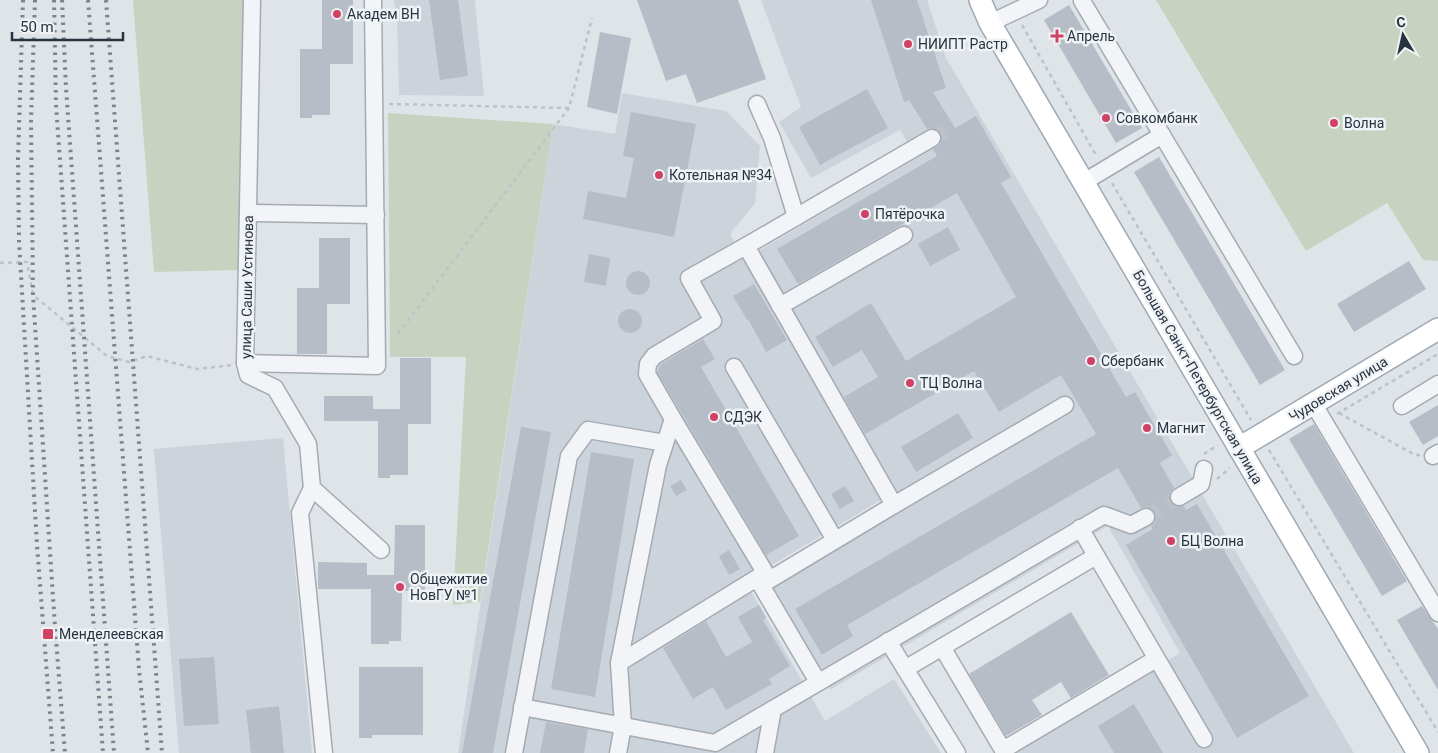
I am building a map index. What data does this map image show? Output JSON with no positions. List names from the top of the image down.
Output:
{
  "streets": {
    "main road": ["Большая Санкт-Петербургская улица", "Чудовская улица"],
    "street": ["улица Саши Устинова"]
  },
  "crossings": [
    ["Большая Санкт-Петербургская улица", "Чудовская улица"]
  ],
  "places": {
    "other": [
      "Академ ВН",
      "НИИПТ Растр",
      "Совкомбанк",
      "Волна",
      "Котельная №34",
      "Пятёрочка",
      "Сбербанк",
      "ТЦ Волна",
      "СДЭК",
      "Магнит",
      "БЦ Волна",
      "Общежитие НовГУ №1"
    ],
    "health": ["Апрель"],
    "transit": ["Менделеевская"]
  },
  "scale_bar": "50 m",
  "north": "top"
}
